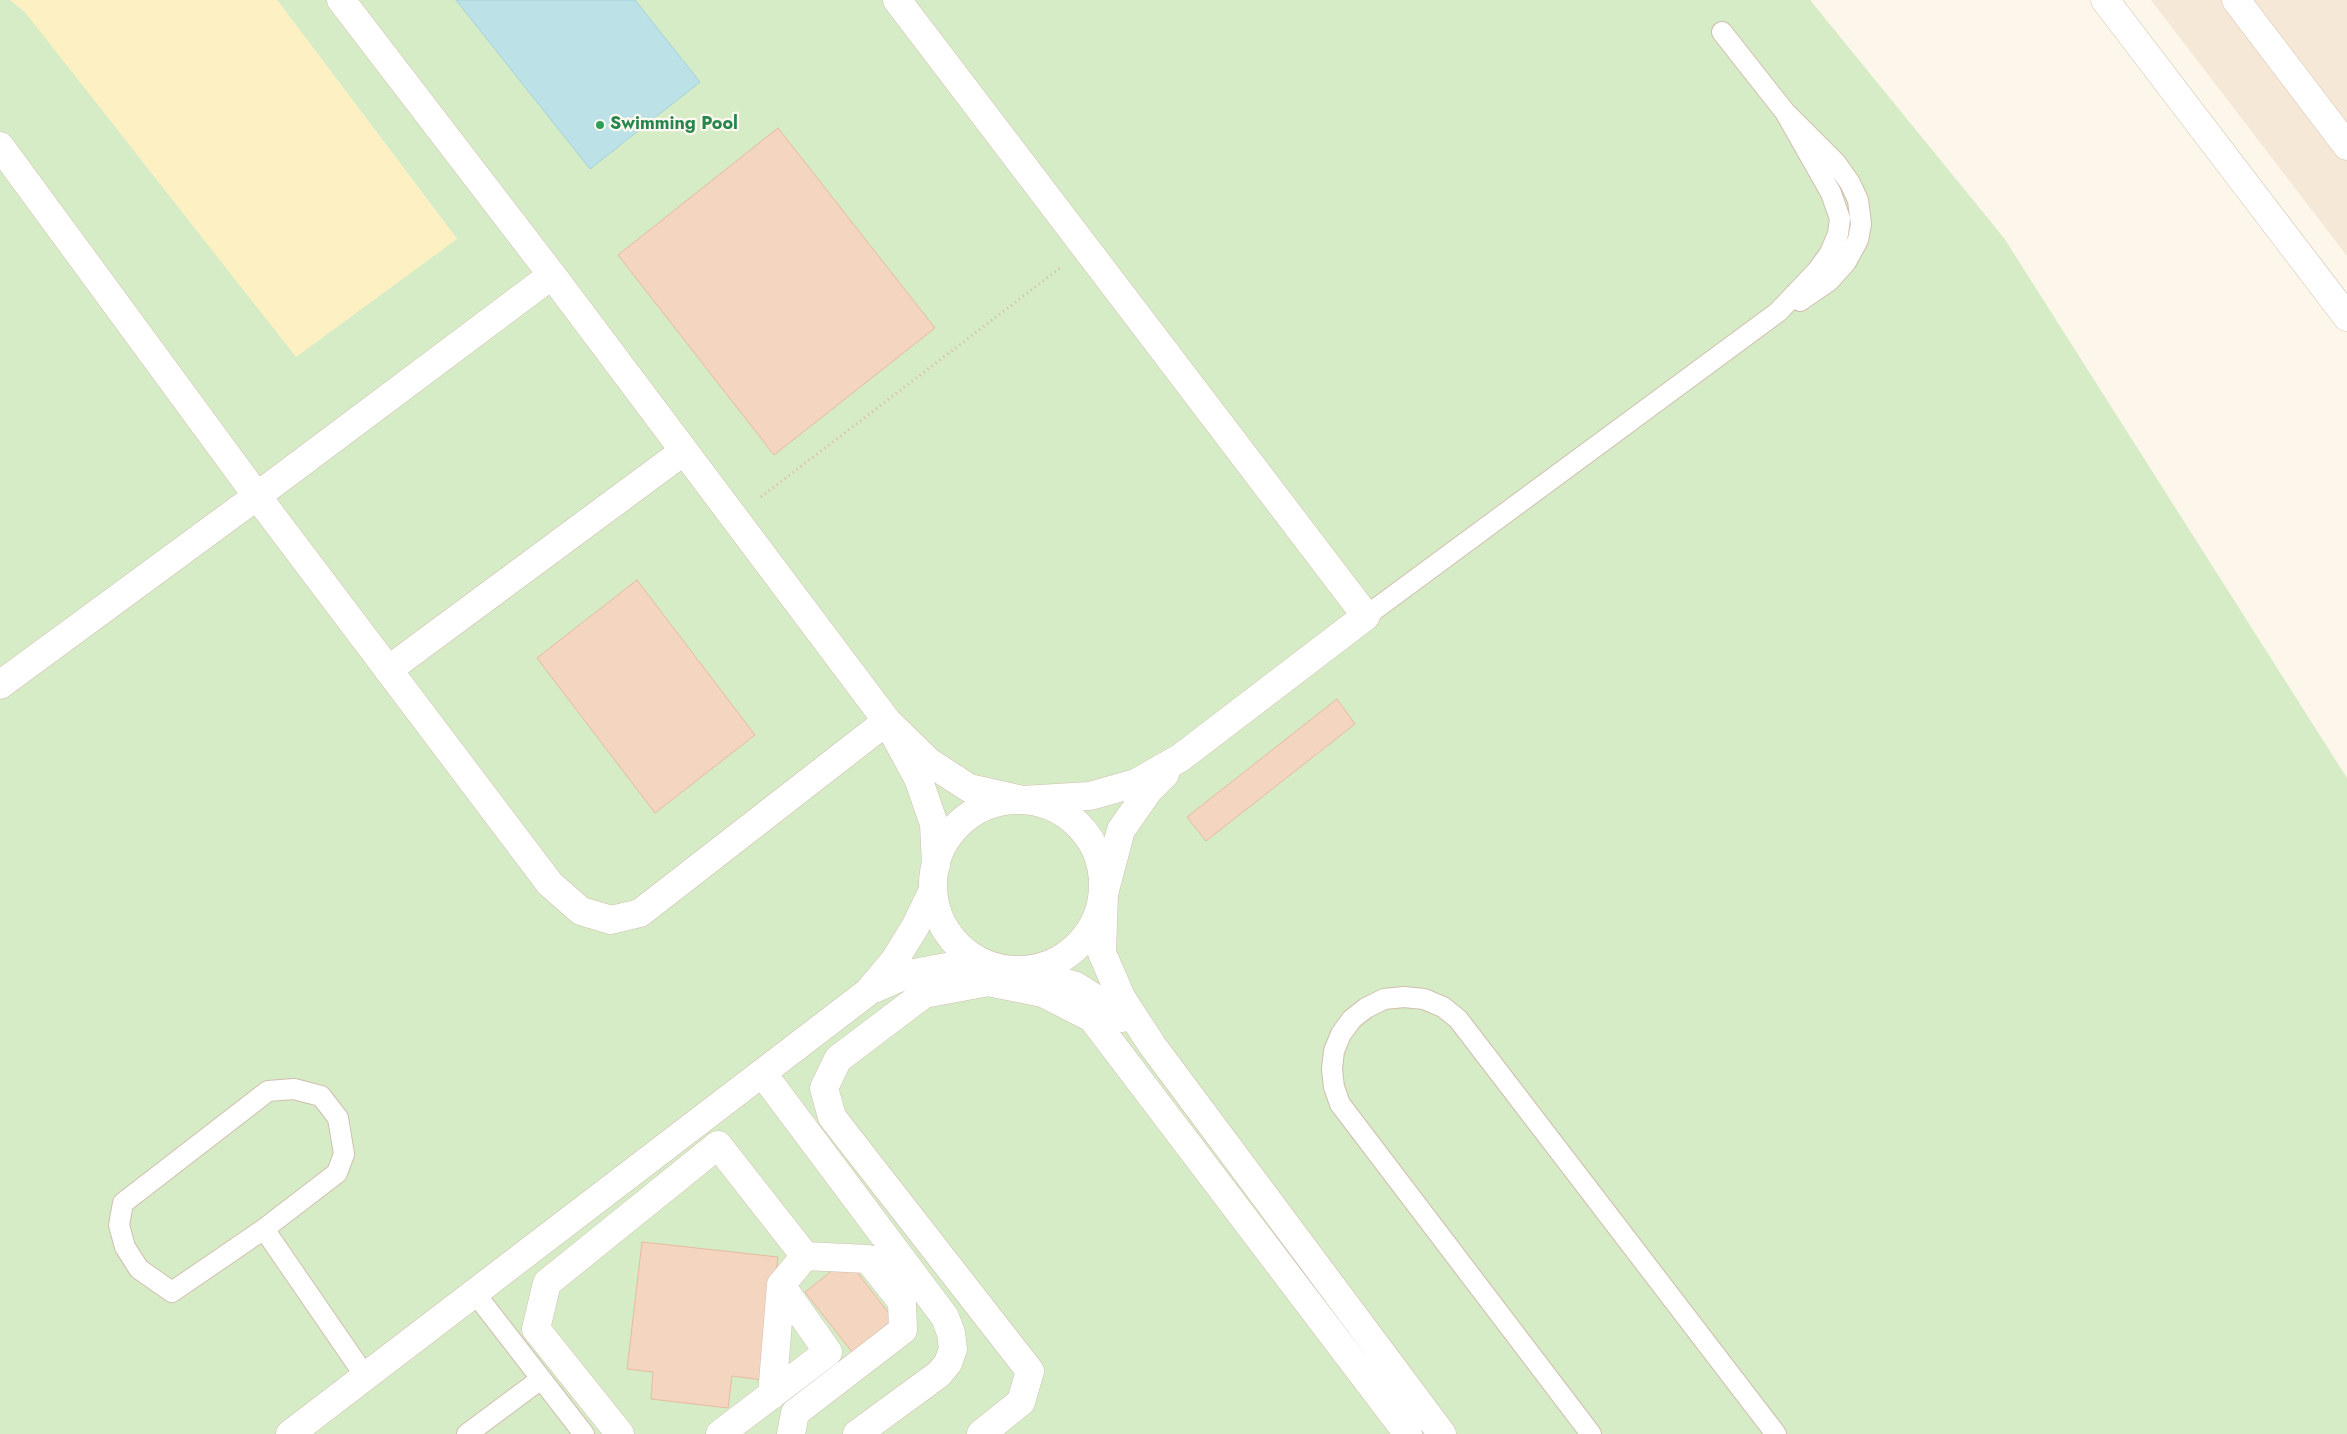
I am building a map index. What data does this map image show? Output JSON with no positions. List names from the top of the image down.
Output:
{
  "places": ["Swimming Pool"]
}
